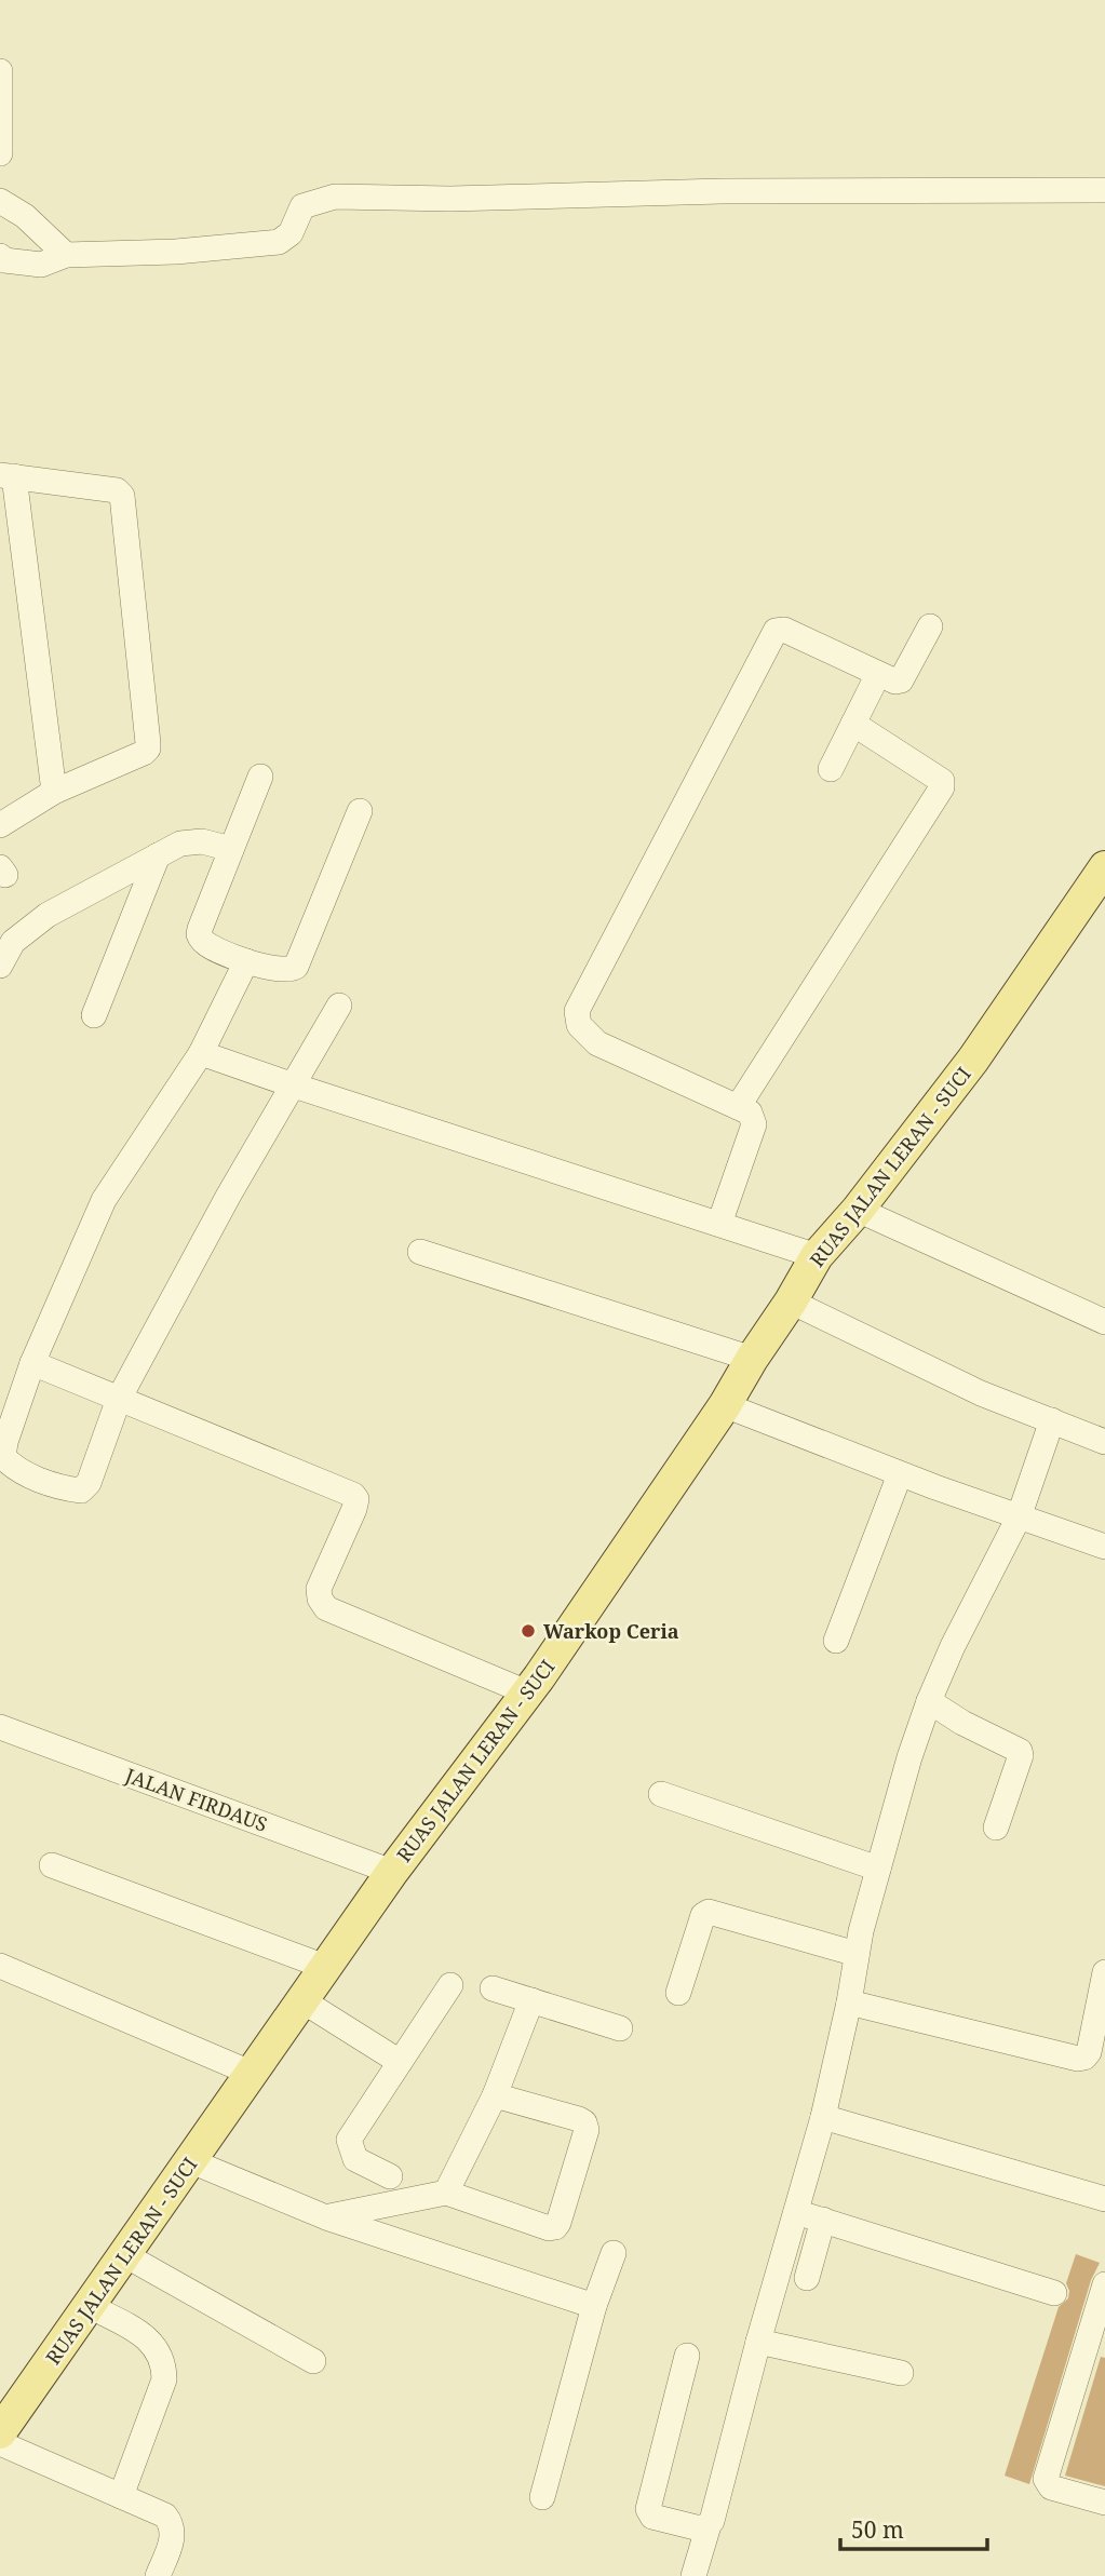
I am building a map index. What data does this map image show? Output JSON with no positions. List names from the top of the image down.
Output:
{
  "streets": {
    "main road": ["RUAS JALAN LERAN - SUCI"],
    "street": ["JALAN FIRDAUS"]
  },
  "crossings": [
    ["RUAS JALAN LERAN - SUCI", "JALAN FIRDAUS"]
  ],
  "places": ["Warkop Ceria"],
  "scale_bar": "50 m"
}
